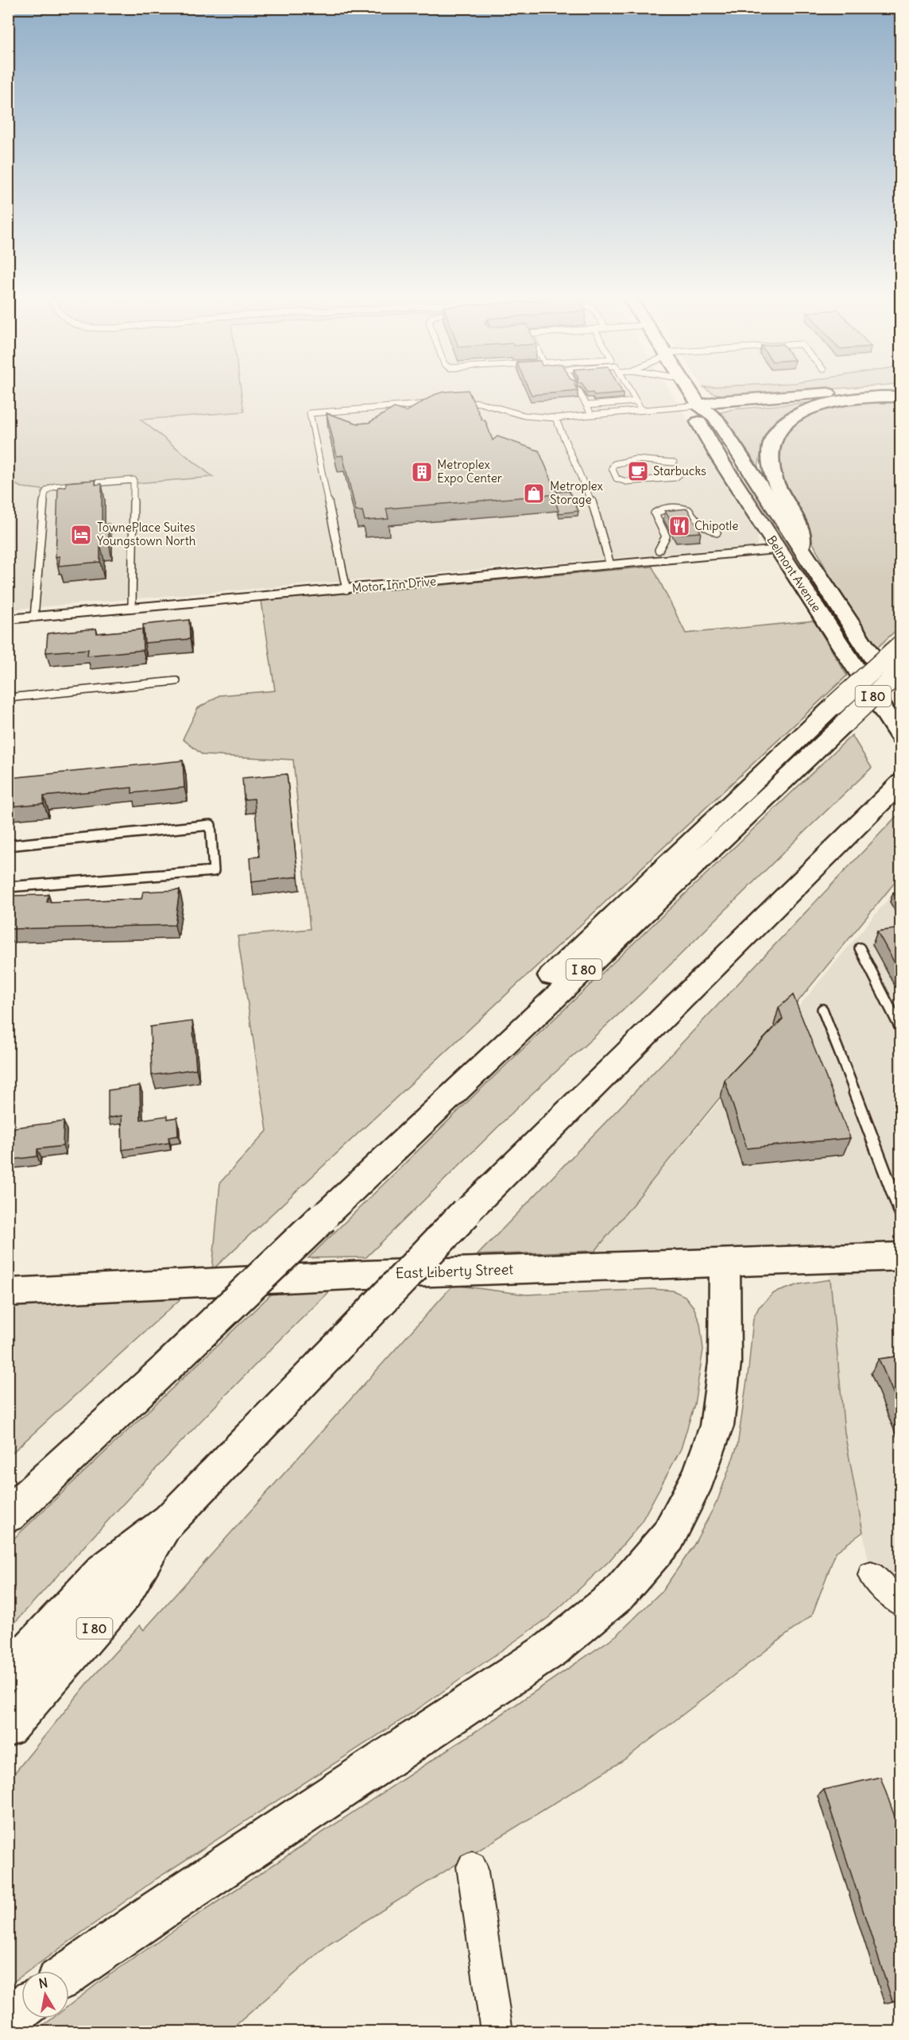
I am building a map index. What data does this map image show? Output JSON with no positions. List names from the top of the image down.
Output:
{
  "streets": {
    "main road": ["Belmont Avenue", "I 80", "East Liberty Street"],
    "street": ["Motor Inn Drive"]
  },
  "crossings": [
    ["Belmont Avenue", "Motor Inn Drive"]
  ],
  "places": {
    "cafe": ["Starbucks"],
    "building": ["Metroplex Expo Center"],
    "shop": ["Metroplex Storage"],
    "restaurant": ["Chipotle"],
    "hotel": ["TownePlace Suites Youngstown North"]
  },
  "north": "top"
}
